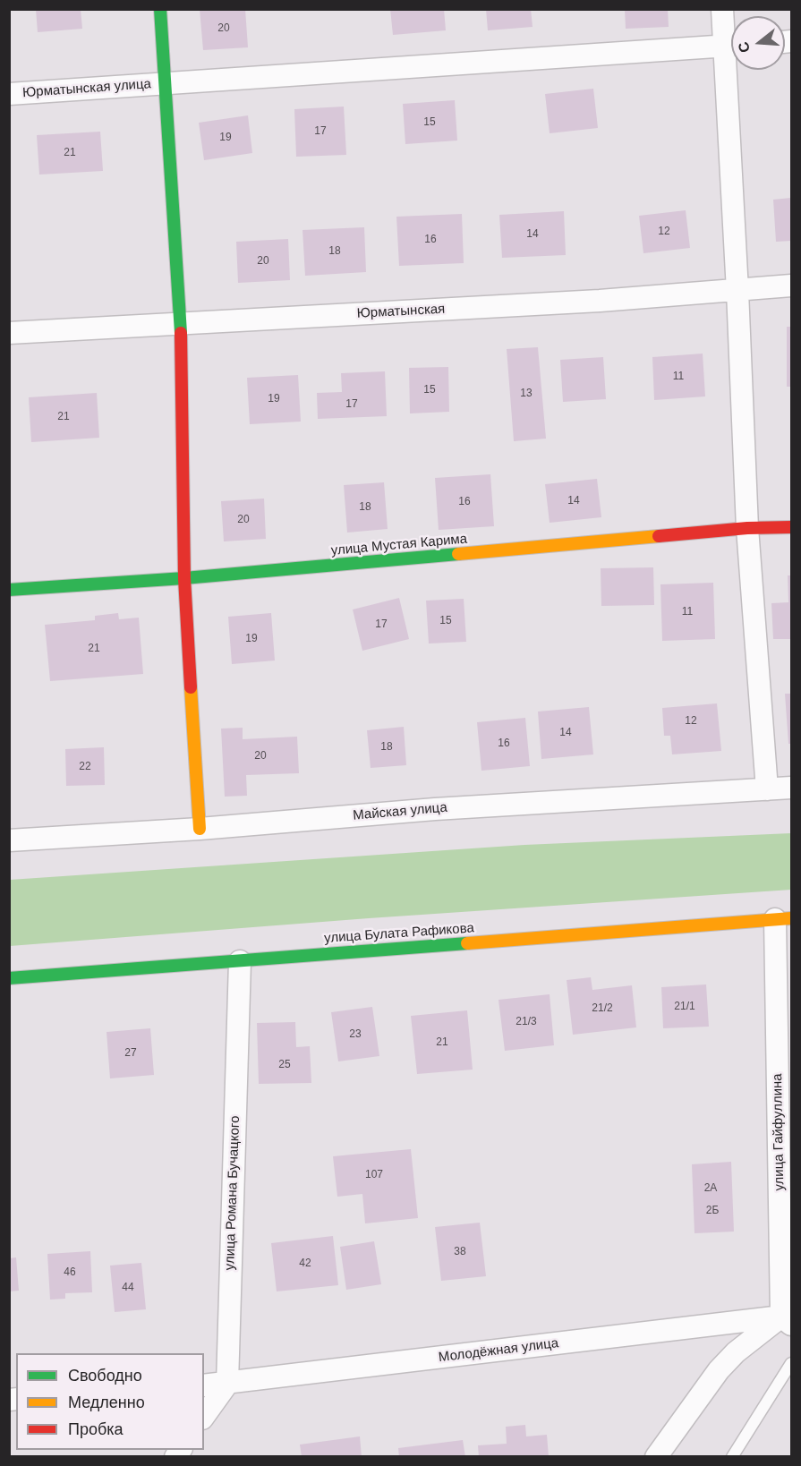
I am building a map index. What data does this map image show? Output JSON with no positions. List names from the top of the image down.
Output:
{
  "streets": {
    "street": [
      "Юрматынская улица",
      "Юрматынская",
      "улица Мустая Карима",
      "Майская улица",
      "улица Булата Рафикова",
      "улица Гайфуллина",
      "улица Романа Бучацкого",
      "Молодёжная улица"
    ]
  },
  "crossings": [
    ["улица Булата Рафикова", "улица Гайфуллина"],
    ["улица Булата Рафикова", "улица Романа Бучацкого"],
    ["улица Гайфуллина", "Молодёжная улица"],
    ["улица Романа Бучацкого", "Молодёжная улица"]
  ],
  "house_numbers": [
    "20",
    "15",
    "17",
    "19",
    "21",
    "12",
    "14",
    "16",
    "18",
    "20",
    "11",
    "15",
    "13",
    "19",
    "17",
    "21",
    "14",
    "16",
    "18",
    "20",
    "11",
    "15",
    "17",
    "19",
    "21",
    "12",
    "14",
    "16",
    "18",
    "20",
    "22",
    "21/1",
    "21/2",
    "21/3",
    "23",
    "21",
    "27",
    "25",
    "107",
    "2А",
    "2Б",
    "38",
    "42",
    "46",
    "44"
  ],
  "legend": ["Свободно", "Медленно", "Пробка"],
  "north": "left"
}
